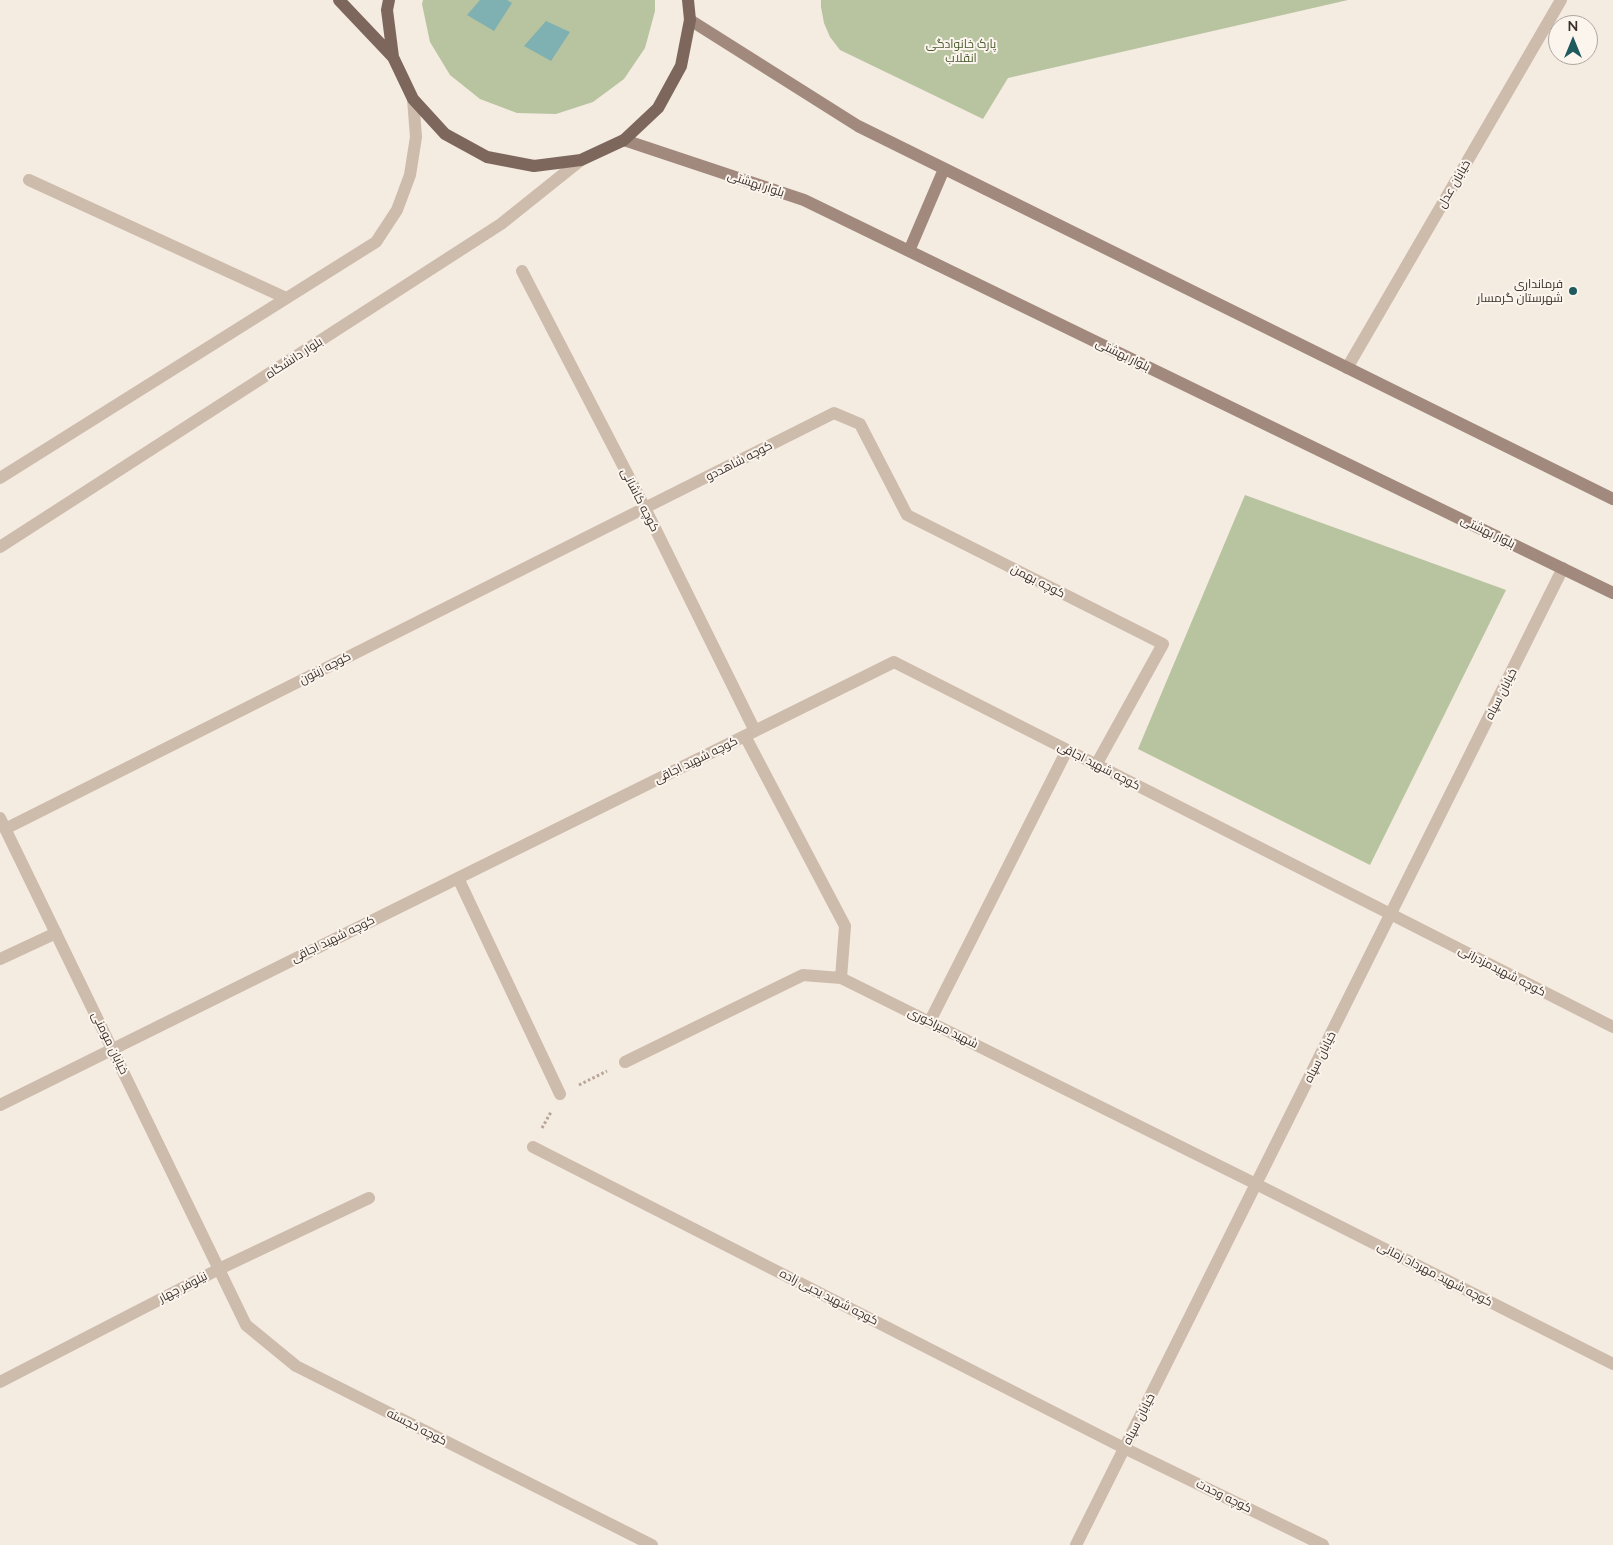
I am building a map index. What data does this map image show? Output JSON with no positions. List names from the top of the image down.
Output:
{
  "streets": {
    "main road": ["بلوار بهشتی"],
    "street": [
      "خیابان عدل",
      "بلوار دانشگاه",
      "کوچه شاهددو",
      "کوچه کاشانی",
      "کوچه بهمن",
      "کوچه زیتون",
      "خیابان سپاه",
      "کوچه شهید اجاقی",
      "کوچه شهیدمزدرانی",
      "شهید میراخوری",
      "خیابان مومنی",
      "کوچه شهید مهرداد زمانی",
      "نیلوفر چهار",
      "کوچه شهید یحیی زاده",
      "کوچه خجسته",
      "کوچه وحدت"
    ]
  },
  "crossings": [
    ["بلوار بهشتی", "خیابان سپاه"],
    ["کوچه شاهددو", "کوچه کاشانی"],
    ["کوچه شاهددو", "کوچه بهمن"],
    ["کوچه شاهددو", "کوچه زیتون"],
    ["کوچه کاشانی", "کوچه زیتون"],
    ["کوچه کاشانی", "کوچه شهید اجاقی"],
    ["کوچه کاشانی", "شهید میراخوری"],
    ["کوچه بهمن", "کوچه شهید اجاقی"],
    ["کوچه زیتون", "خیابان مومنی"],
    ["خیابان سپاه", "کوچه شهید اجاقی"],
    ["خیابان سپاه", "کوچه شهیدمزدرانی"],
    ["خیابان سپاه", "شهید میراخوری"],
    ["خیابان سپاه", "کوچه شهید مهرداد زمانی"],
    ["خیابان سپاه", "کوچه شهید یحیی زاده"],
    ["خیابان سپاه", "کوچه وحدت"],
    ["کوچه شهید اجاقی", "کوچه شهیدمزدرانی"],
    ["کوچه شهید اجاقی", "خیابان مومنی"],
    ["شهید میراخوری", "کوچه شهید مهرداد زمانی"],
    ["خیابان مومنی", "نیلوفر چهار"],
    ["خیابان مومنی", "کوچه خجسته"],
    ["نیلوفر چهار", "کوچه خجسته"],
    ["کوچه شهید یحیی زاده", "کوچه وحدت"]
  ],
  "parks": ["پارک خانوادگی انقلاب"],
  "places": ["فرمانداری شهرستان گرمسار"],
  "north": "top"
}
